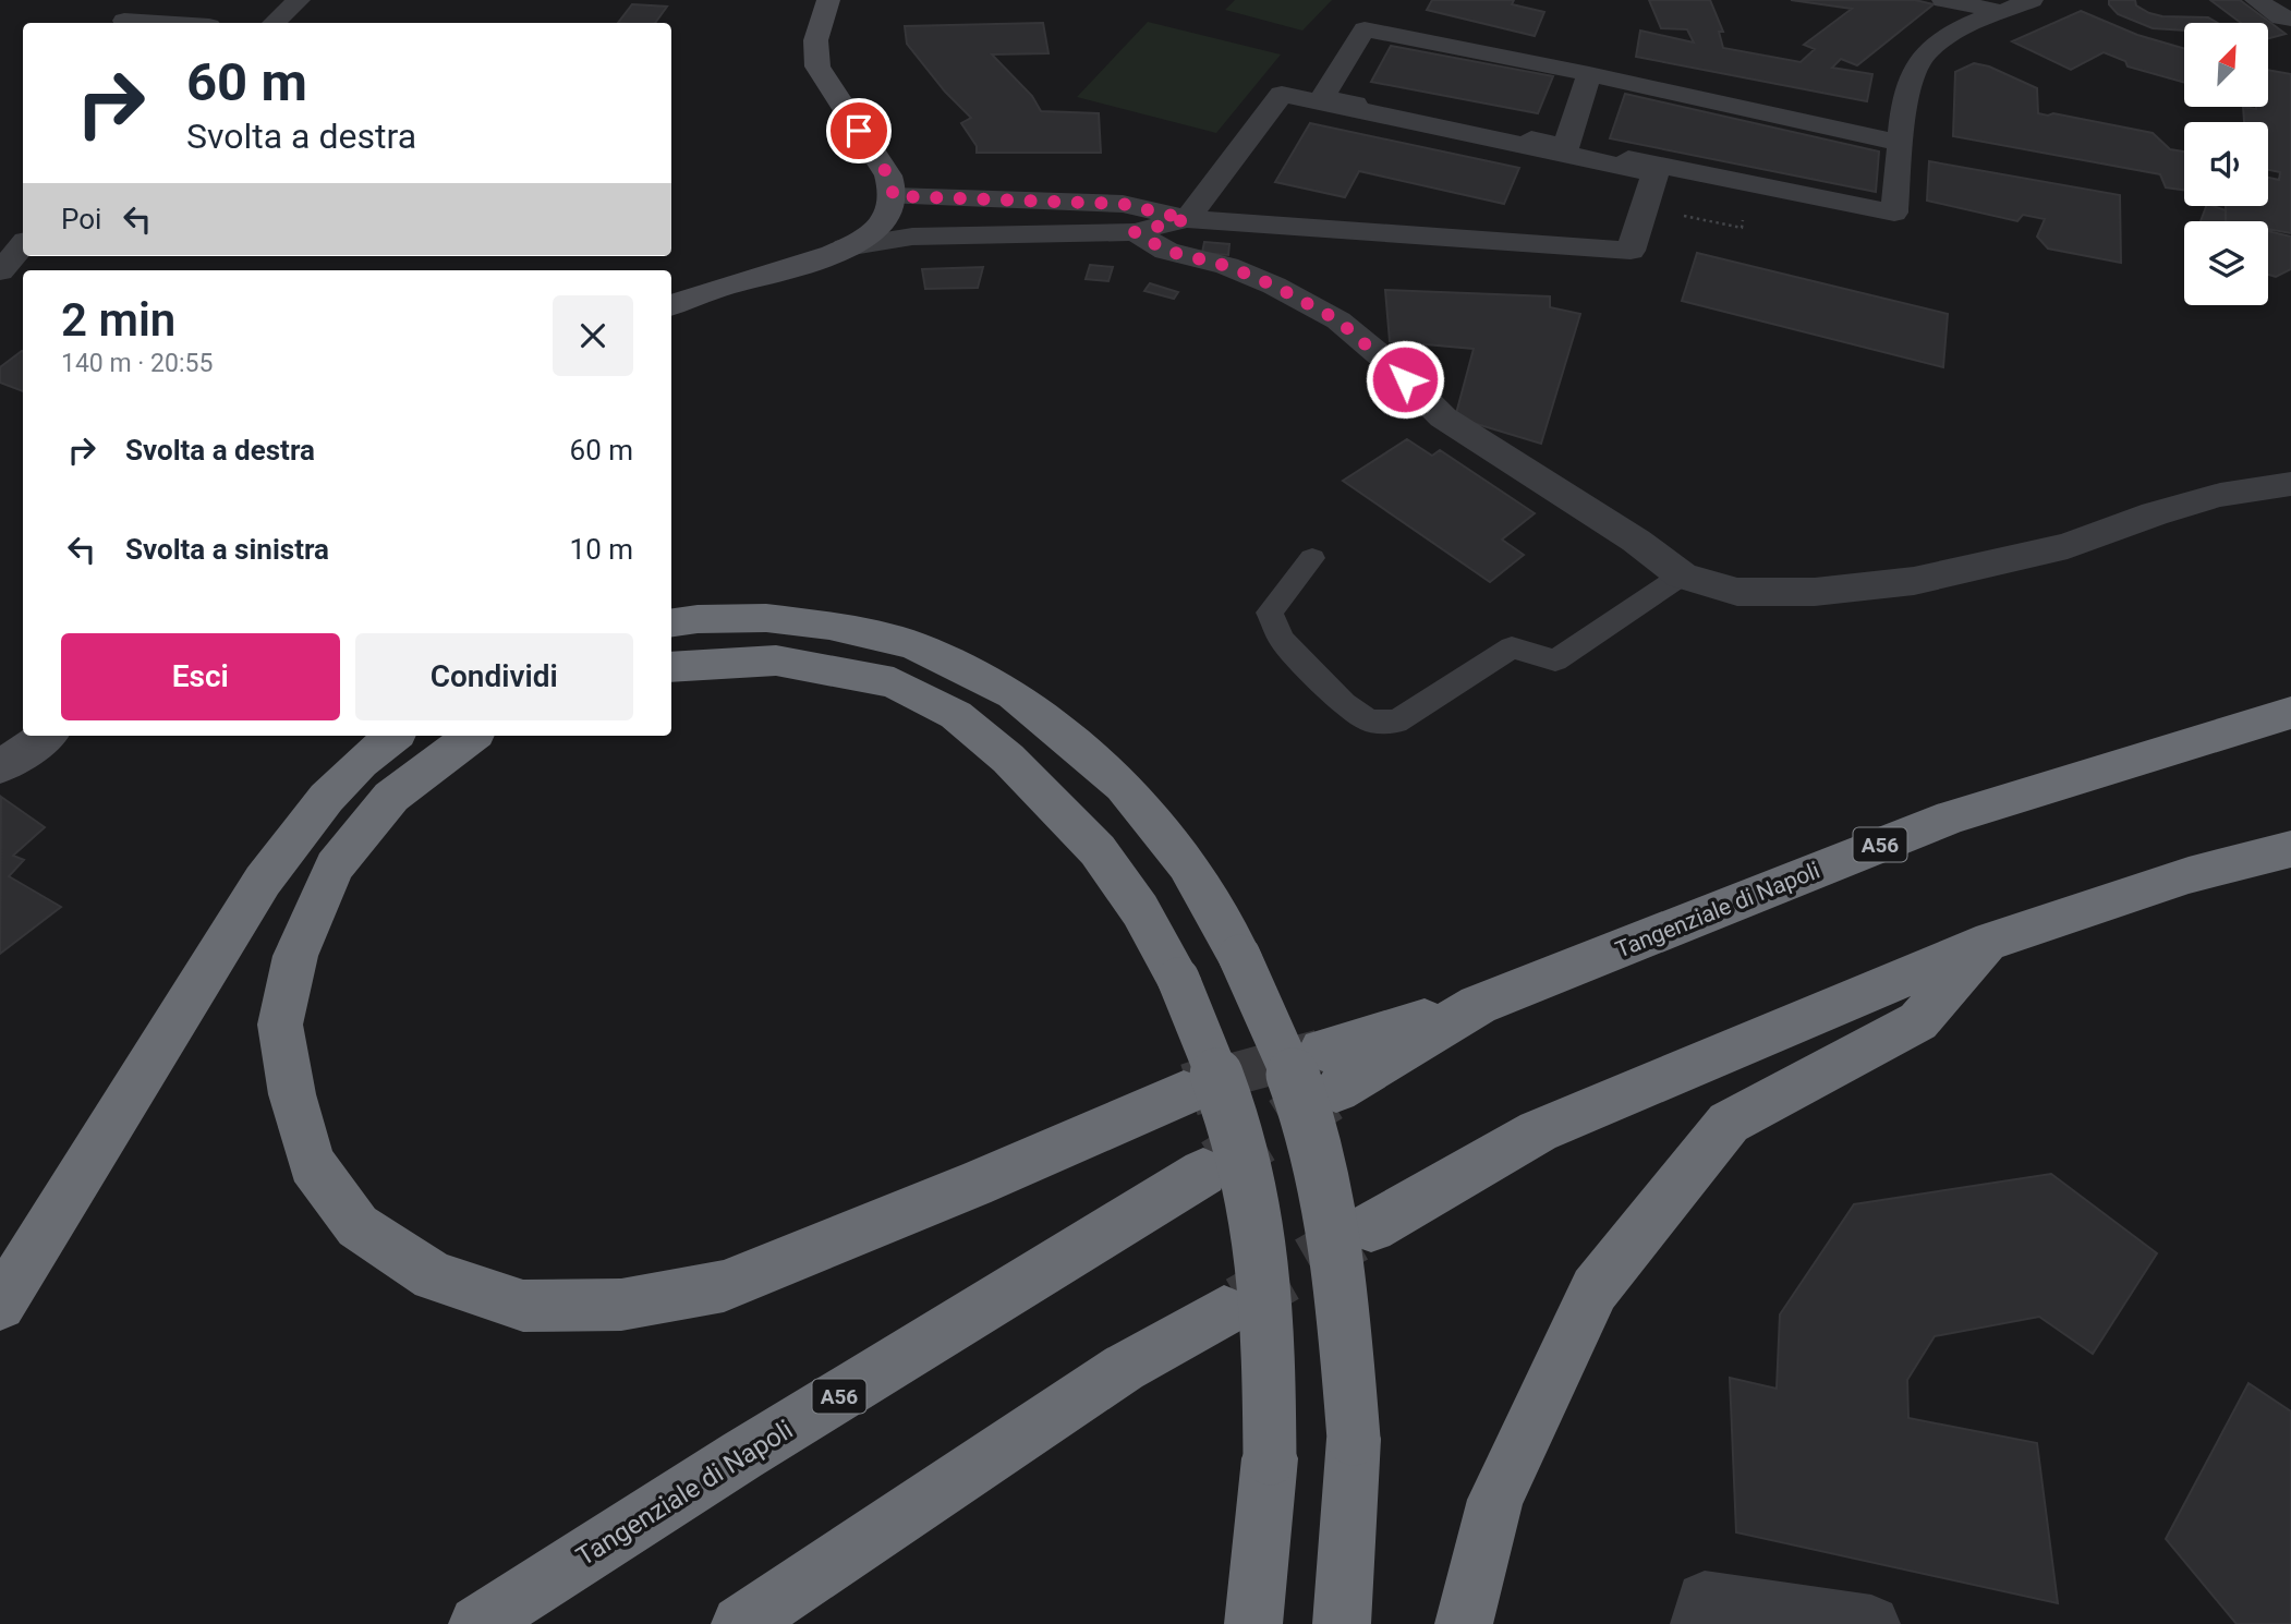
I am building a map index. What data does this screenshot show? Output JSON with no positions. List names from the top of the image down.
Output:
{
  "streets": {
    "highway": ["A56", "Tangenziale di Napoli"]
  },
  "north": "top right",
  "page": {
    "turn": ["60 m", "Svolta a destra"],
    "then": "Poi",
    "heading": ["2 min", "140 m · 20:55"],
    "list": [
      {
        "name": "Svolta a destra",
        "value": "60 m"
      },
      {
        "name": "Svolta a sinistra",
        "value": "10 m"
      }
    ],
    "buttons": ["Esci", "Condividi"]
  }
}
